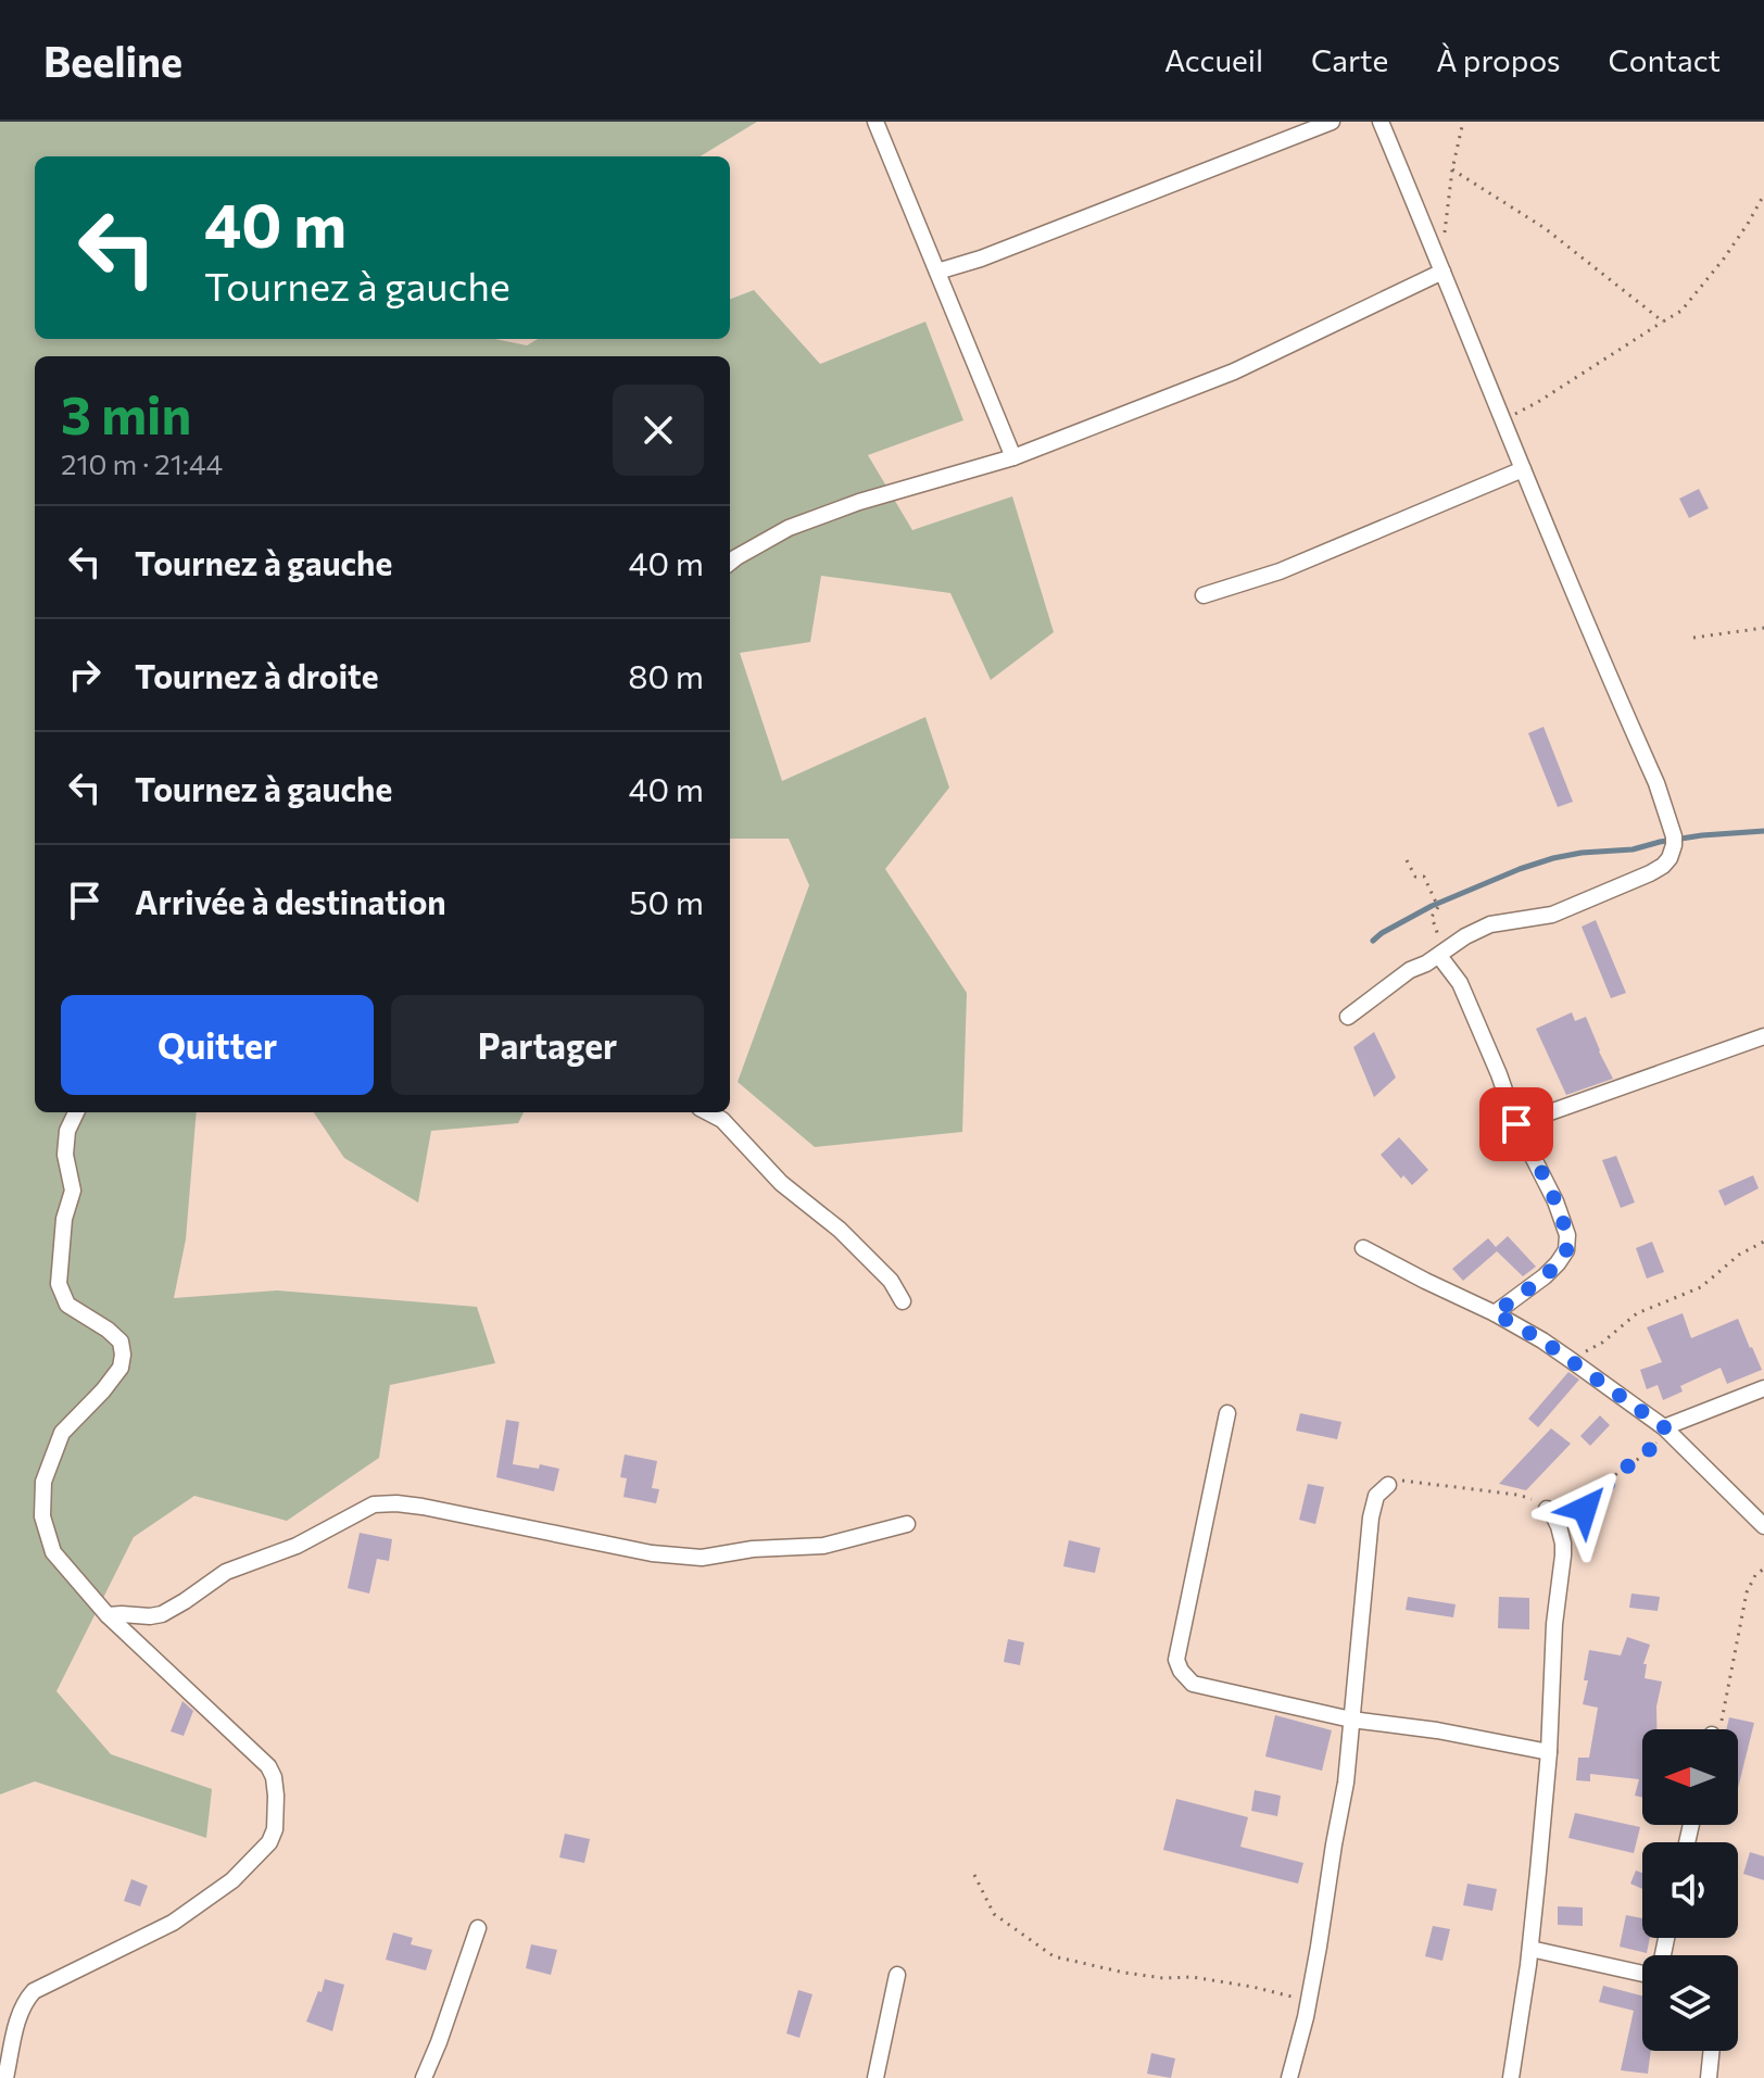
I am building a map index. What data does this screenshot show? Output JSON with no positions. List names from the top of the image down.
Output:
{
  "north": "left",
  "page": {
    "header": "Beeline",
    "nav": [
      "Accueil",
      "Carte",
      "À propos",
      "Contact"
    ],
    "turn": ["40 m", "Tournez à gauche"],
    "heading": ["3 min", "210 m · 21:44"],
    "list": [
      {
        "name": "Tournez à gauche",
        "value": "40 m"
      },
      {
        "name": "Tournez à droite",
        "value": "80 m"
      },
      {
        "name": "Tournez à gauche",
        "value": "40 m"
      },
      {
        "name": "Arrivée à destination",
        "value": "50 m"
      }
    ],
    "buttons": ["Quitter", "Partager"]
  }
}
